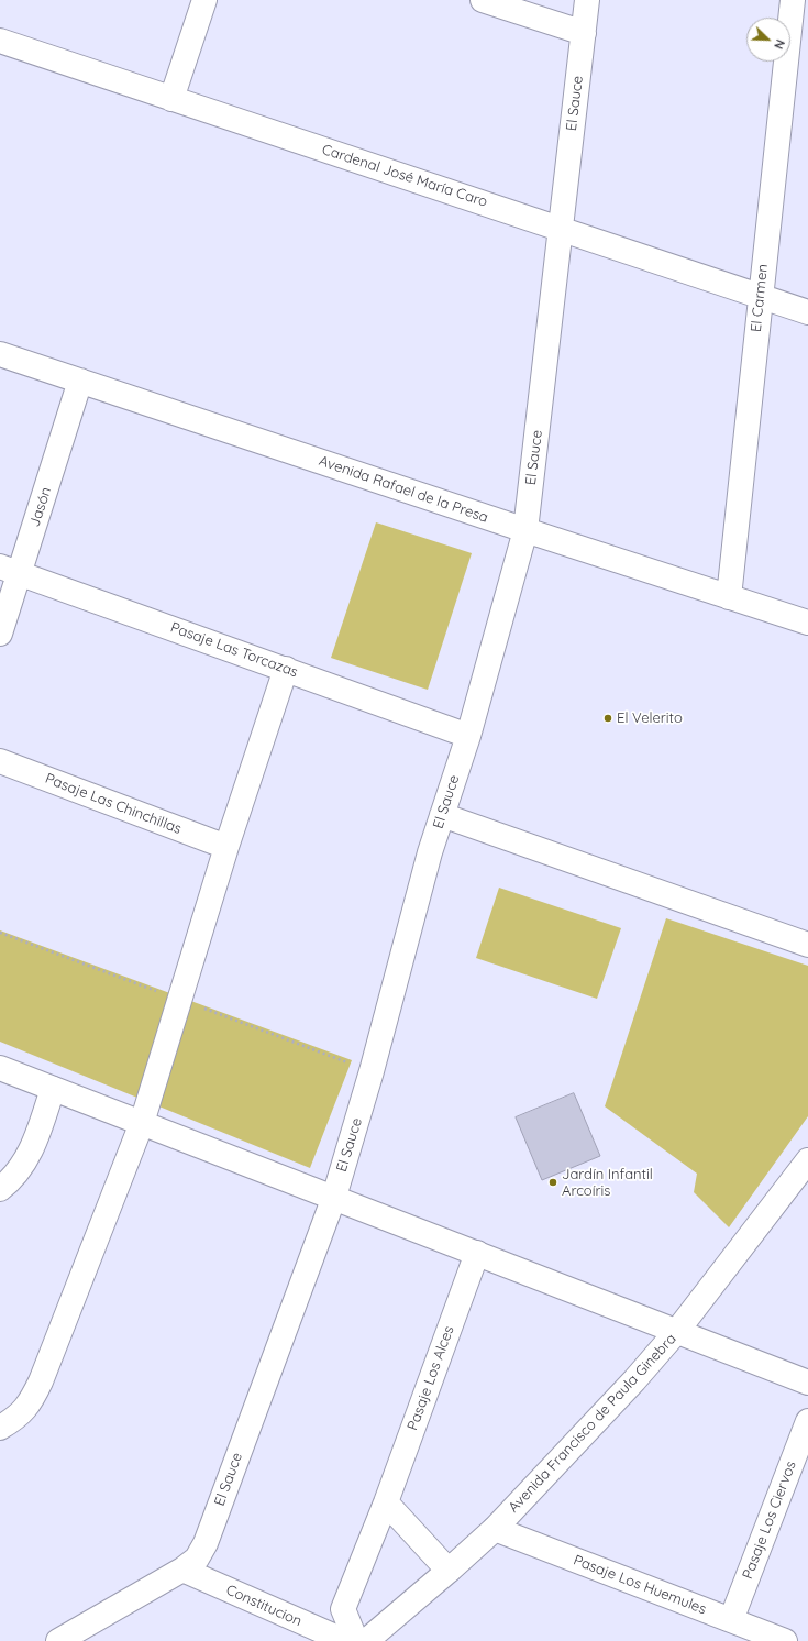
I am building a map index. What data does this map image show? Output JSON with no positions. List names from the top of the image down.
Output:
{
  "streets": {
    "street": [
      "El Sauce",
      "Cardenal José María Caro",
      "El Carmen",
      "Avenida Rafael de la Presa",
      "Jasón",
      "Pasaje Las Torcazas",
      "Pasaje Las Chinchillas",
      "Pasaje Los Alces",
      "Avenida Francisco de Paula Ginebra",
      "Pasaje Los Ciervos",
      "Pasaje Los Huemules",
      "Constitucion"
    ]
  },
  "crossings": [
    ["El Sauce", "Cardenal José María Caro"],
    ["El Sauce", "Avenida Rafael de la Presa"],
    ["El Sauce", "Pasaje Las Torcazas"],
    ["El Sauce", "Constitucion"],
    ["Cardenal José María Caro", "El Carmen"],
    ["El Carmen", "Avenida Rafael de la Presa"],
    ["Avenida Rafael de la Presa", "Jasón"],
    ["Jasón", "Pasaje Las Torcazas"],
    ["Avenida Francisco de Paula Ginebra", "Pasaje Los Huemules"],
    ["Pasaje Los Ciervos", "Pasaje Los Huemules"]
  ],
  "places": ["El Velerito", "Jardín Infantil Arcoíris"],
  "north": "bottom right"
}
